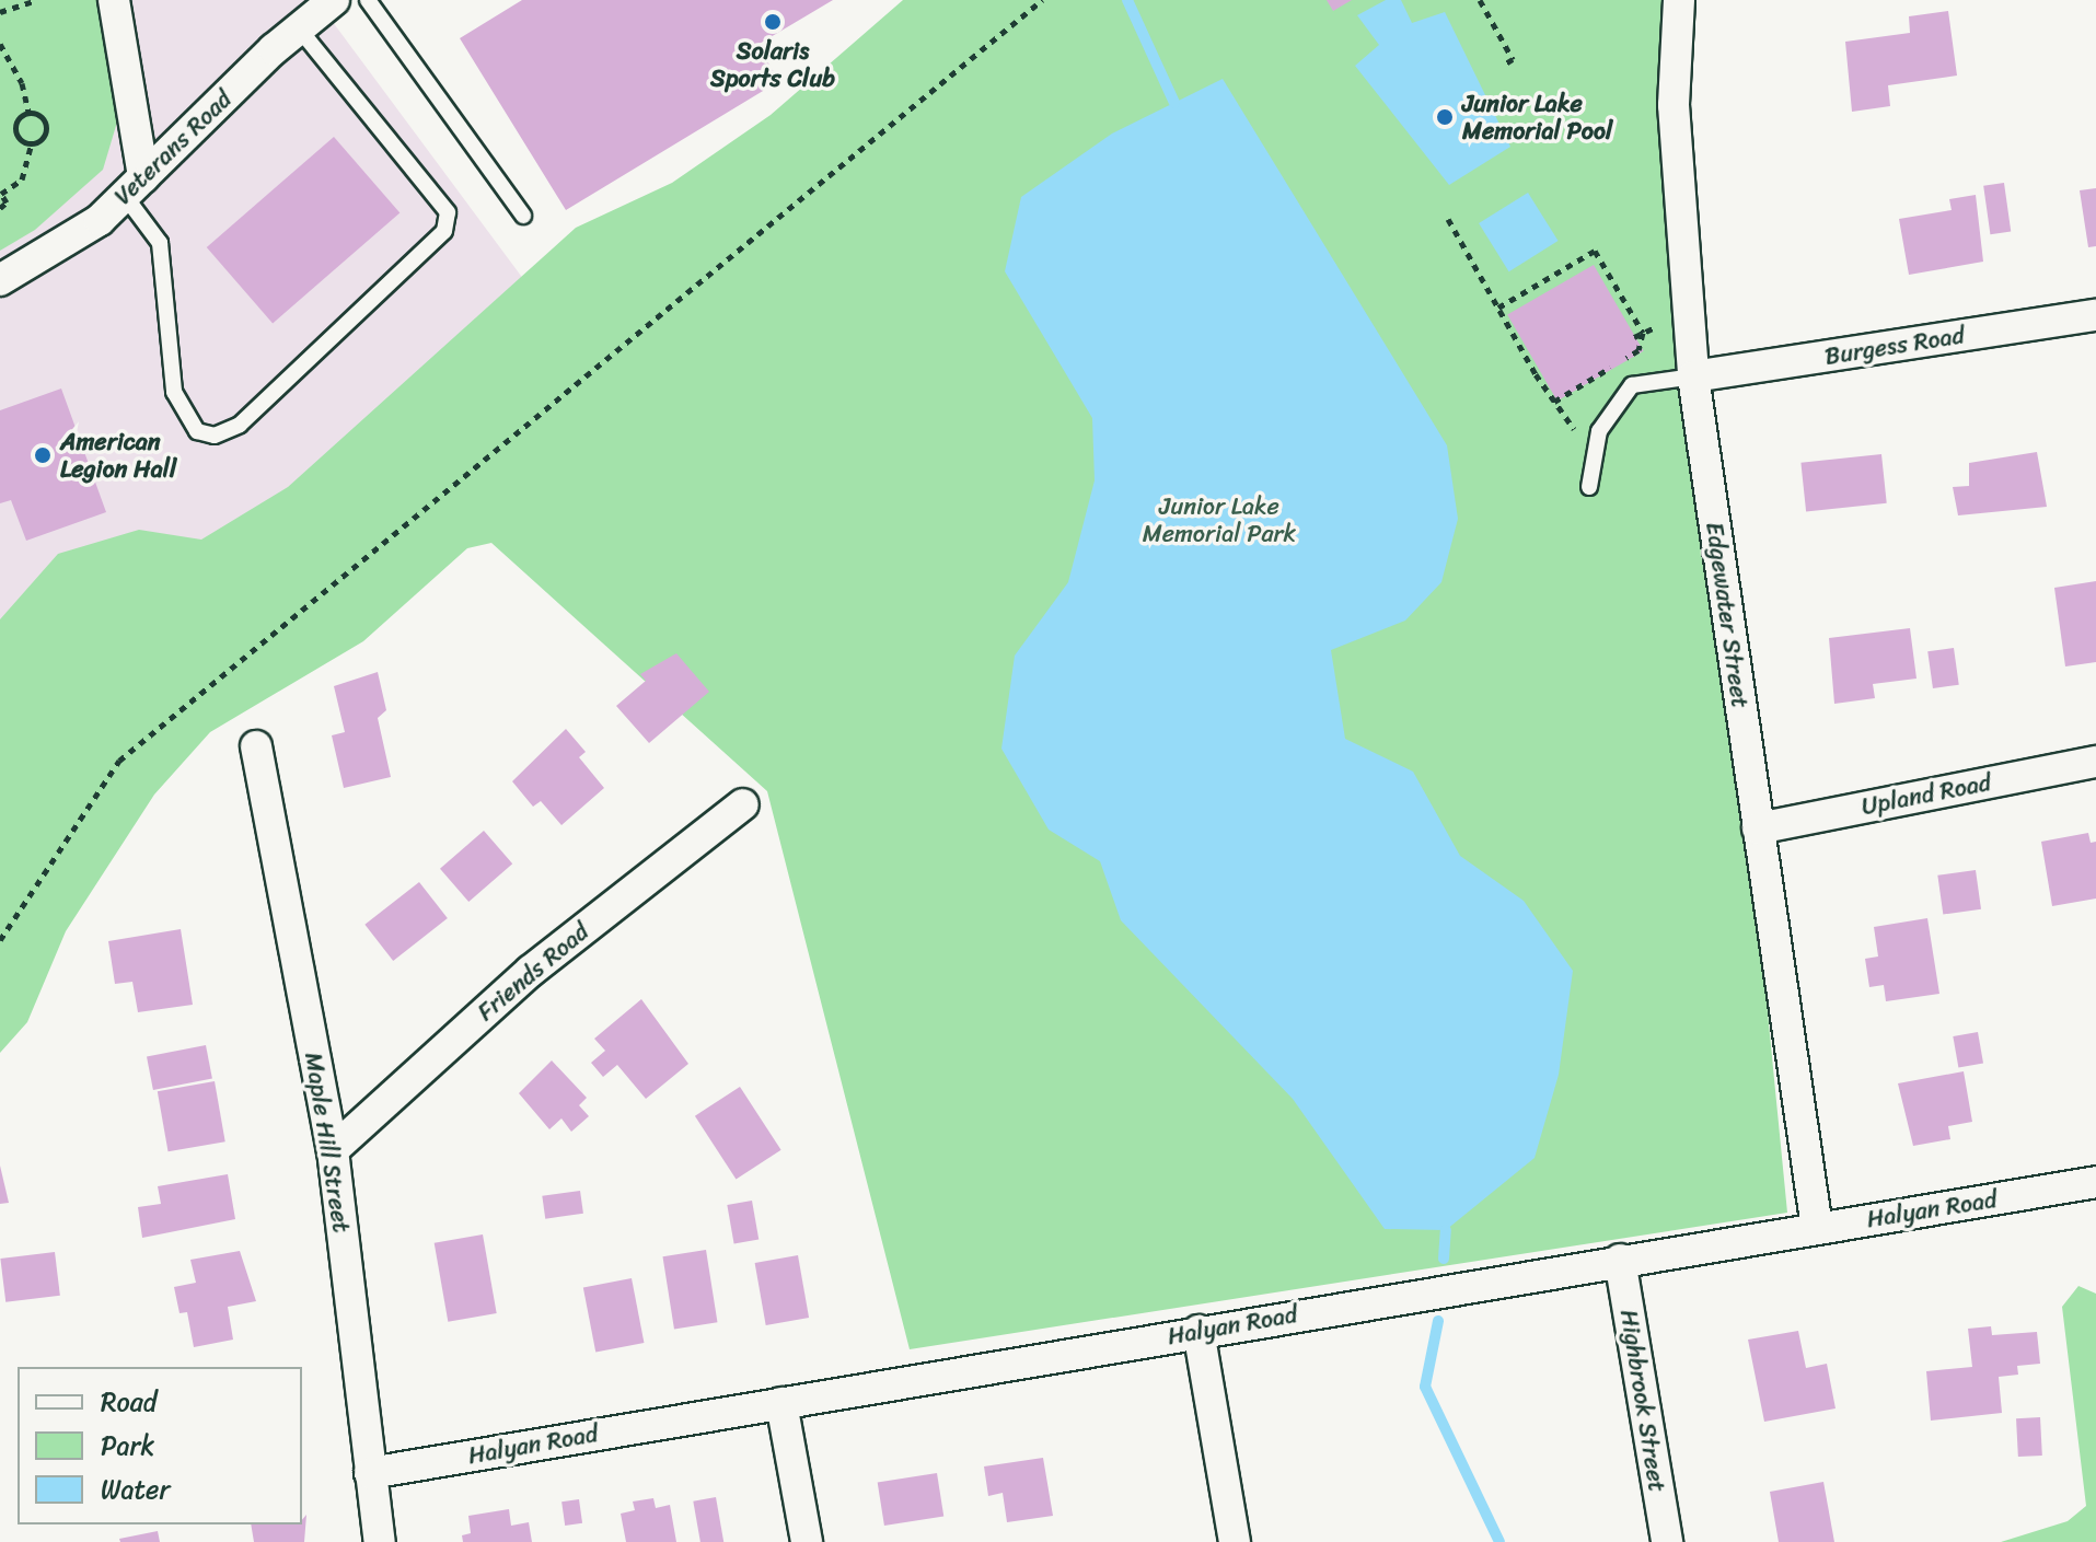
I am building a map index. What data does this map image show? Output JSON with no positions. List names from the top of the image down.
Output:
{
  "streets": {
    "street": [
      "Veterans Road",
      "Burgess Road",
      "Edgewater Street",
      "Upland Road",
      "Friends Road",
      "Maple Hill Street",
      "Halyan Road",
      "Highbrook Street"
    ]
  },
  "crossings": [
    ["Burgess Road", "Edgewater Street"],
    ["Edgewater Street", "Upland Road"],
    ["Edgewater Street", "Halyan Road"],
    ["Friends Road", "Maple Hill Street"],
    ["Maple Hill Street", "Halyan Road"],
    ["Halyan Road", "Highbrook Street"]
  ],
  "parks": ["Junior Lake Memorial Park"],
  "places": ["Solaris Sports Club", "Junior Lake Memorial Pool", "American Legion Hall"],
  "legend": ["Road", "Park", "Water"]
}
